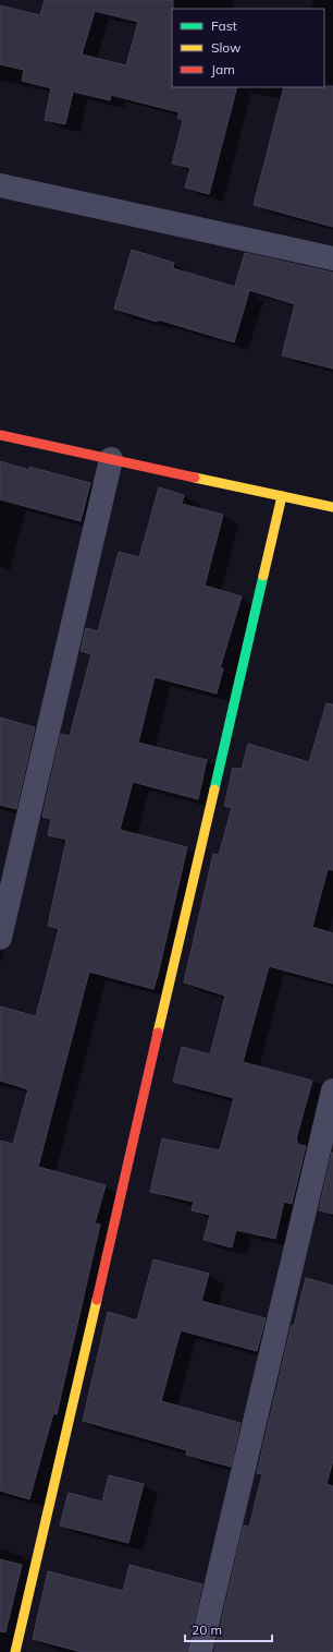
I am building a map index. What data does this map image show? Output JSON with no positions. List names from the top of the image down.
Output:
{
  "legend": ["Fast", "Slow", "Jam"],
  "scale_bar": "20 m"
}
